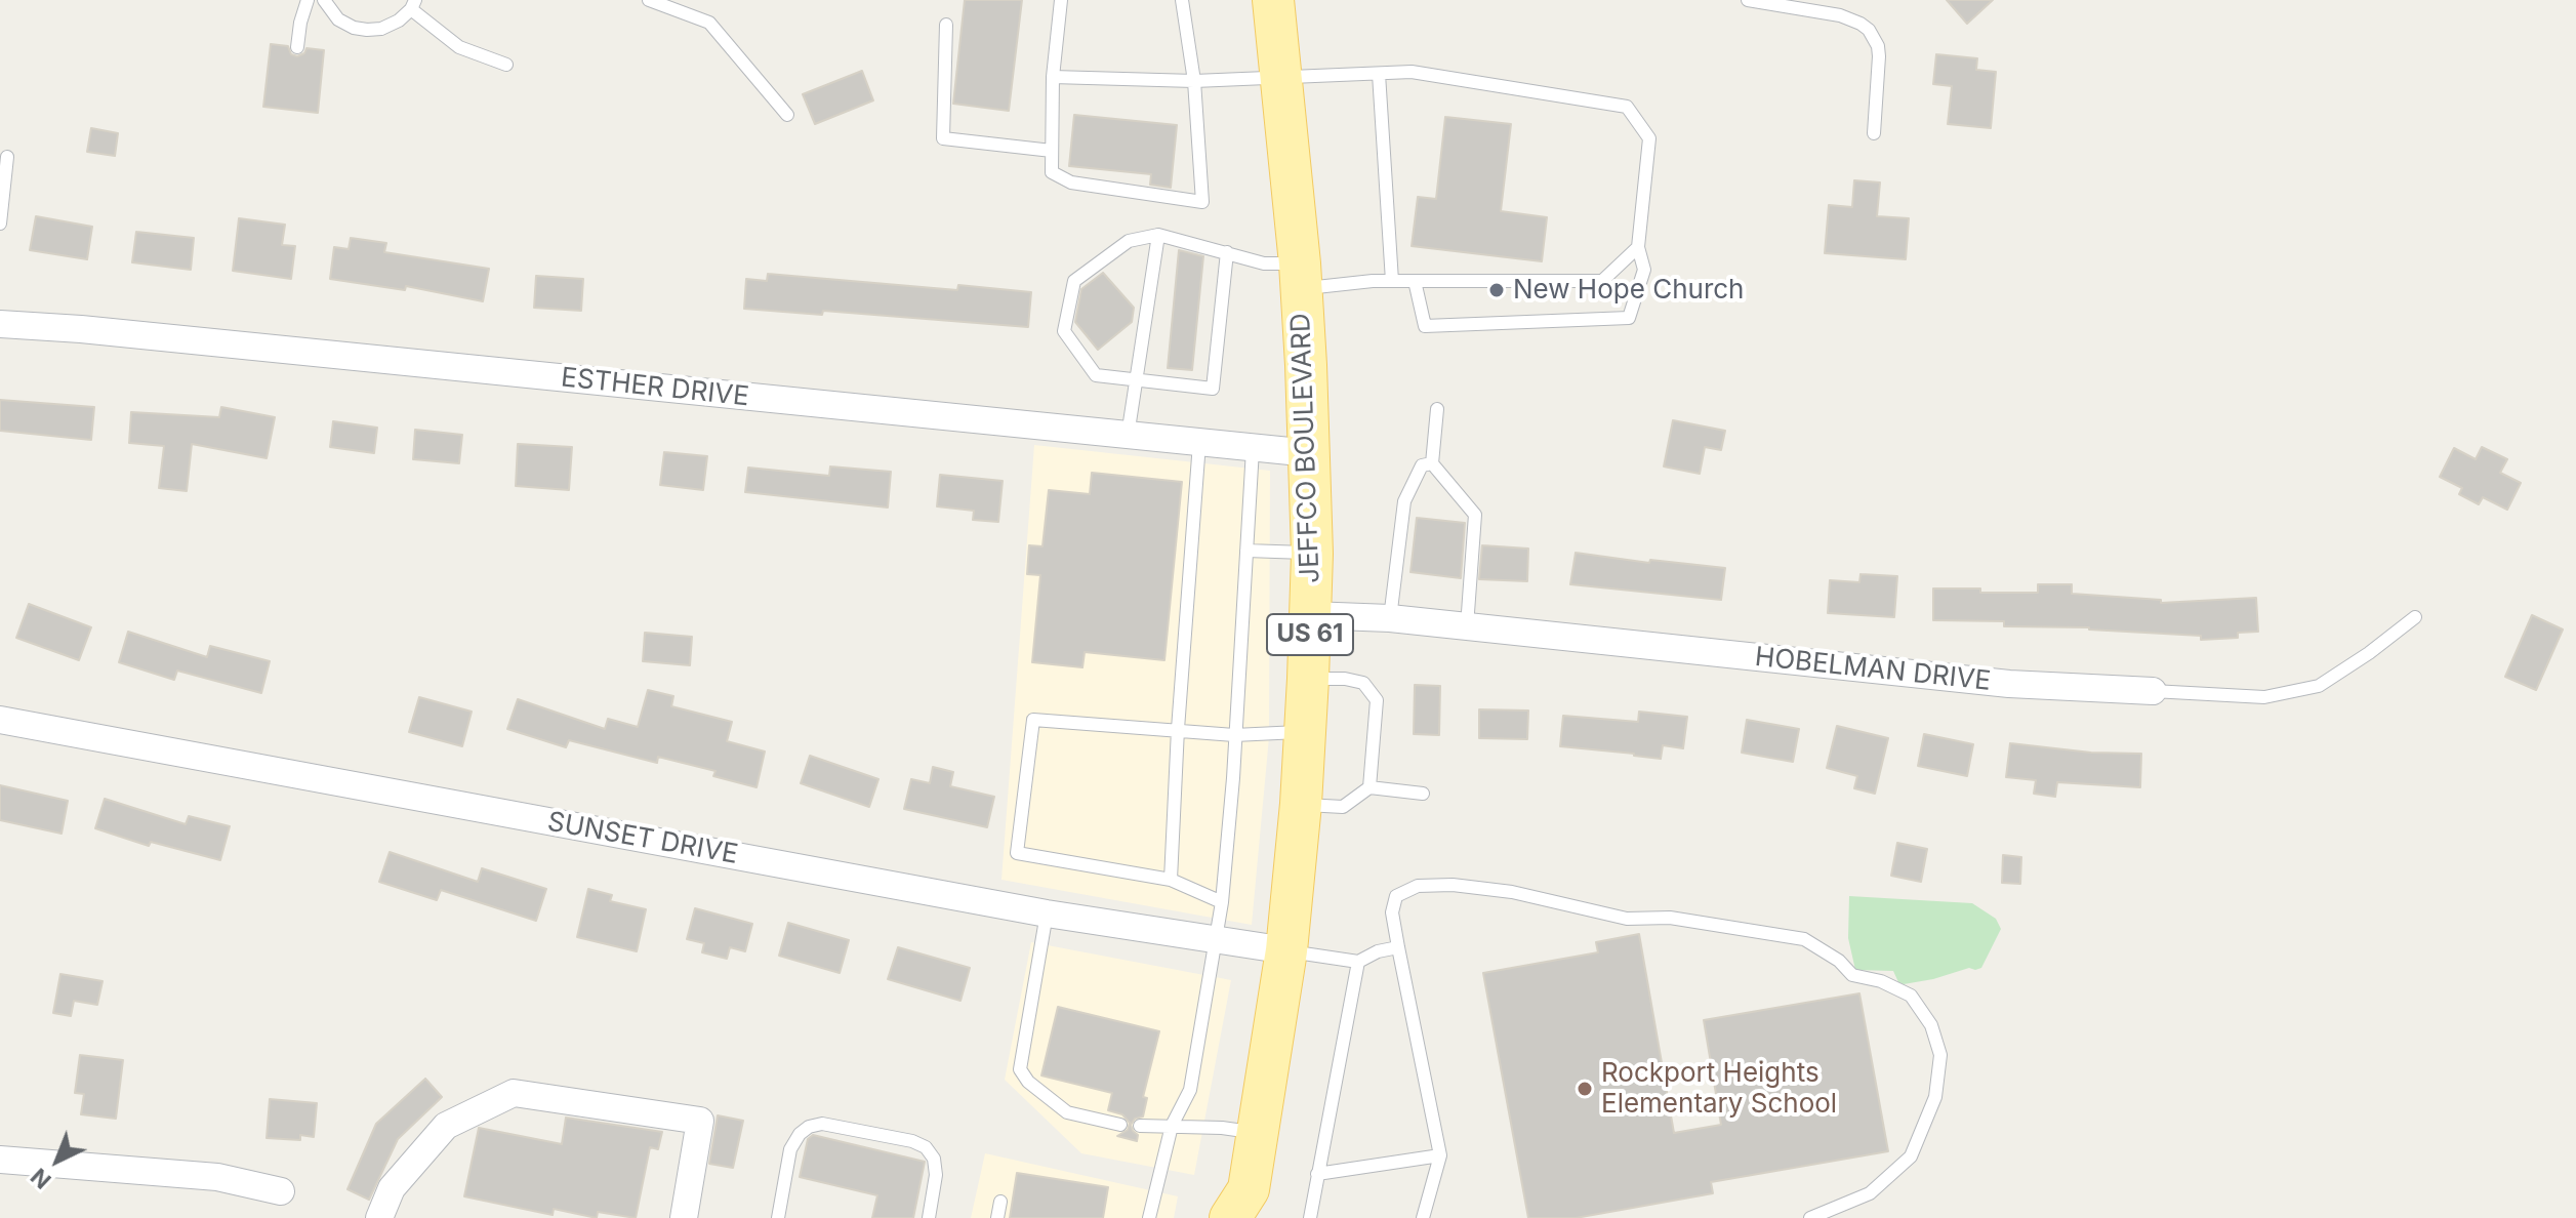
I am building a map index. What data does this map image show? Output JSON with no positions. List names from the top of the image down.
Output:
{
  "streets": {
    "main road": ["JEFFCO BOULEVARD", "US 61"],
    "street": ["ESTHER DRIVE", "HOBELMAN DRIVE", "SUNSET DRIVE"]
  },
  "crossings": [
    ["ESTHER DRIVE", "JEFFCO BOULEVARD"],
    ["JEFFCO BOULEVARD", "HOBELMAN DRIVE"],
    ["JEFFCO BOULEVARD", "SUNSET DRIVE"]
  ],
  "places": ["New Hope Church", "Rockport Heights Elementary School"],
  "north": "bottom left"
}
